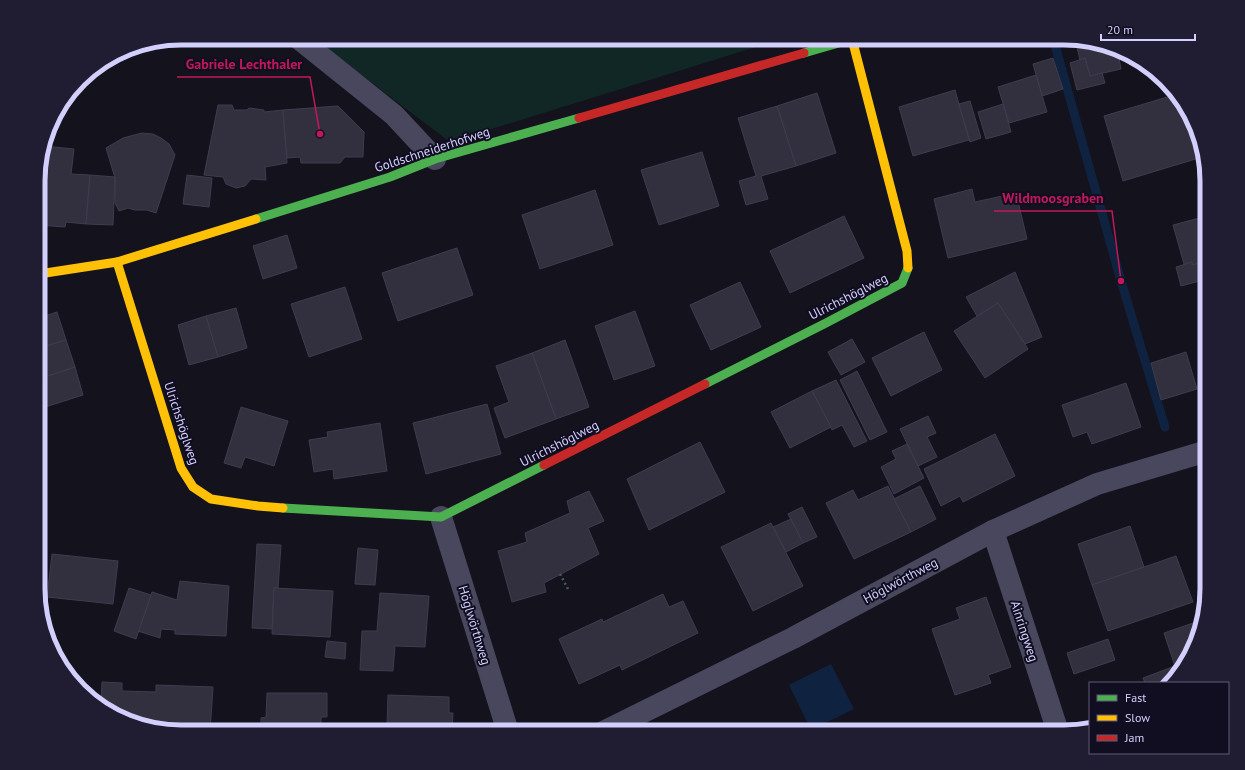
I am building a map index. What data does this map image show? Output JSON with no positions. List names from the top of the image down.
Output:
{
  "streets": {
    "street": [
      "Goldschneiderhofweg",
      "Ulrichshöglweg",
      "Höglwörthweg",
      "Ainringweg"
    ]
  },
  "crossings": [
    ["Goldschneiderhofweg", "Ulrichshöglweg"],
    ["Ulrichshöglweg", "Höglwörthweg"],
    ["Höglwörthweg", "Ainringweg"]
  ],
  "places": ["Gabriele Lechthaler", "Wildmoosgraben"],
  "legend": ["Fast", "Slow", "Jam"],
  "scale_bar": "20 m"
}
